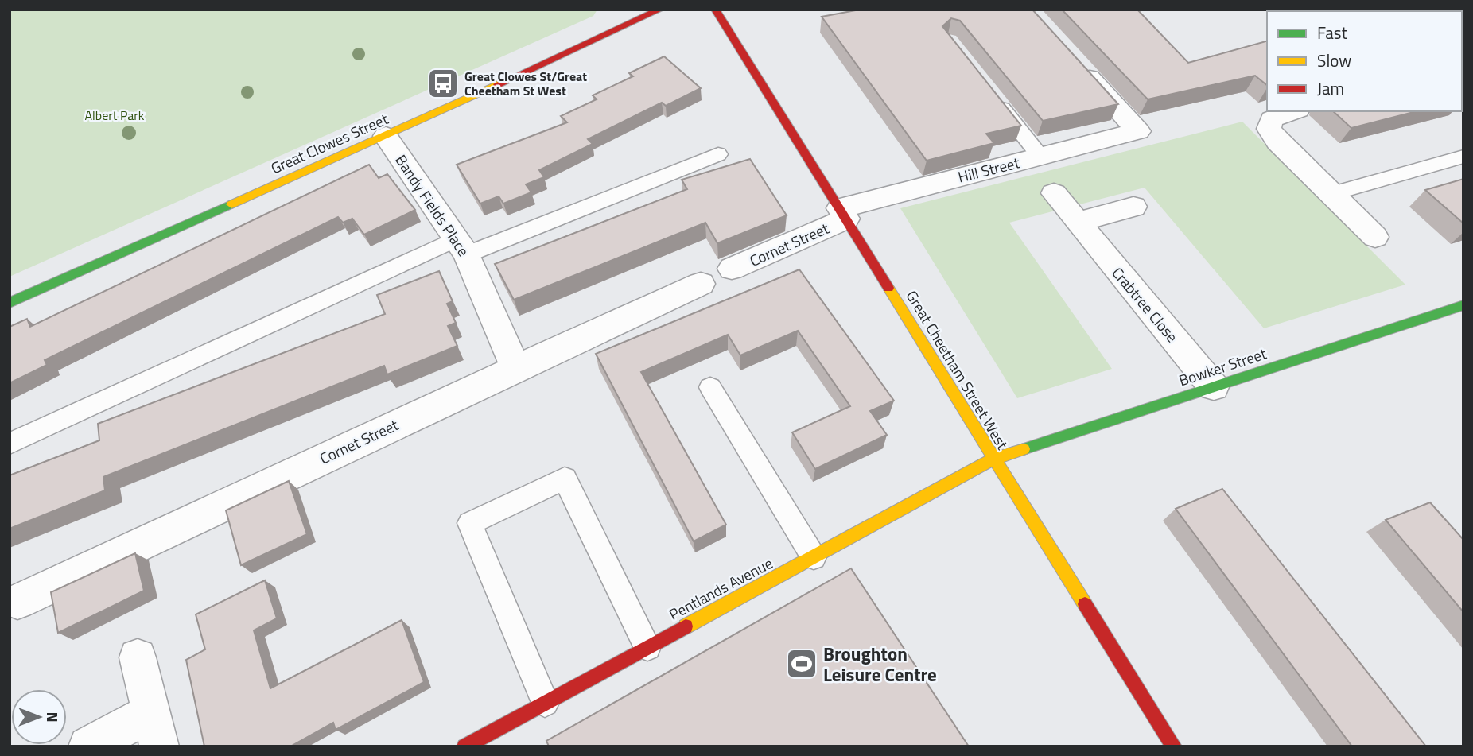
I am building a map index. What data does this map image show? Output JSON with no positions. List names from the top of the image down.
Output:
{
  "streets": {
    "main road": [
      "Great Clowes Street",
      "Bowker Street",
      "Great Cheetham Street West",
      "Pentlands Avenue"
    ],
    "street": [
      "Hill Street",
      "Bandy Fields Place",
      "Cornet Street",
      "Crabtree Close"
    ]
  },
  "crossings": [
    ["Great Clowes Street", "Bandy Fields Place"],
    ["Hill Street", "Cornet Street"],
    ["Hill Street", "Great Cheetham Street West"],
    ["Bandy Fields Place", "Cornet Street"],
    ["Cornet Street", "Great Cheetham Street West"],
    ["Crabtree Close", "Bowker Street"],
    ["Bowker Street", "Great Cheetham Street West"],
    ["Bowker Street", "Pentlands Avenue"],
    ["Great Cheetham Street West", "Pentlands Avenue"]
  ],
  "parks": ["Albert Park"],
  "places": {
    "bus stop": ["Great Clowes St/Great Cheetham St West"],
    "sports": ["Broughton Leisure Centre"]
  },
  "legend": ["Fast", "Slow", "Jam"],
  "north": "right"
}
